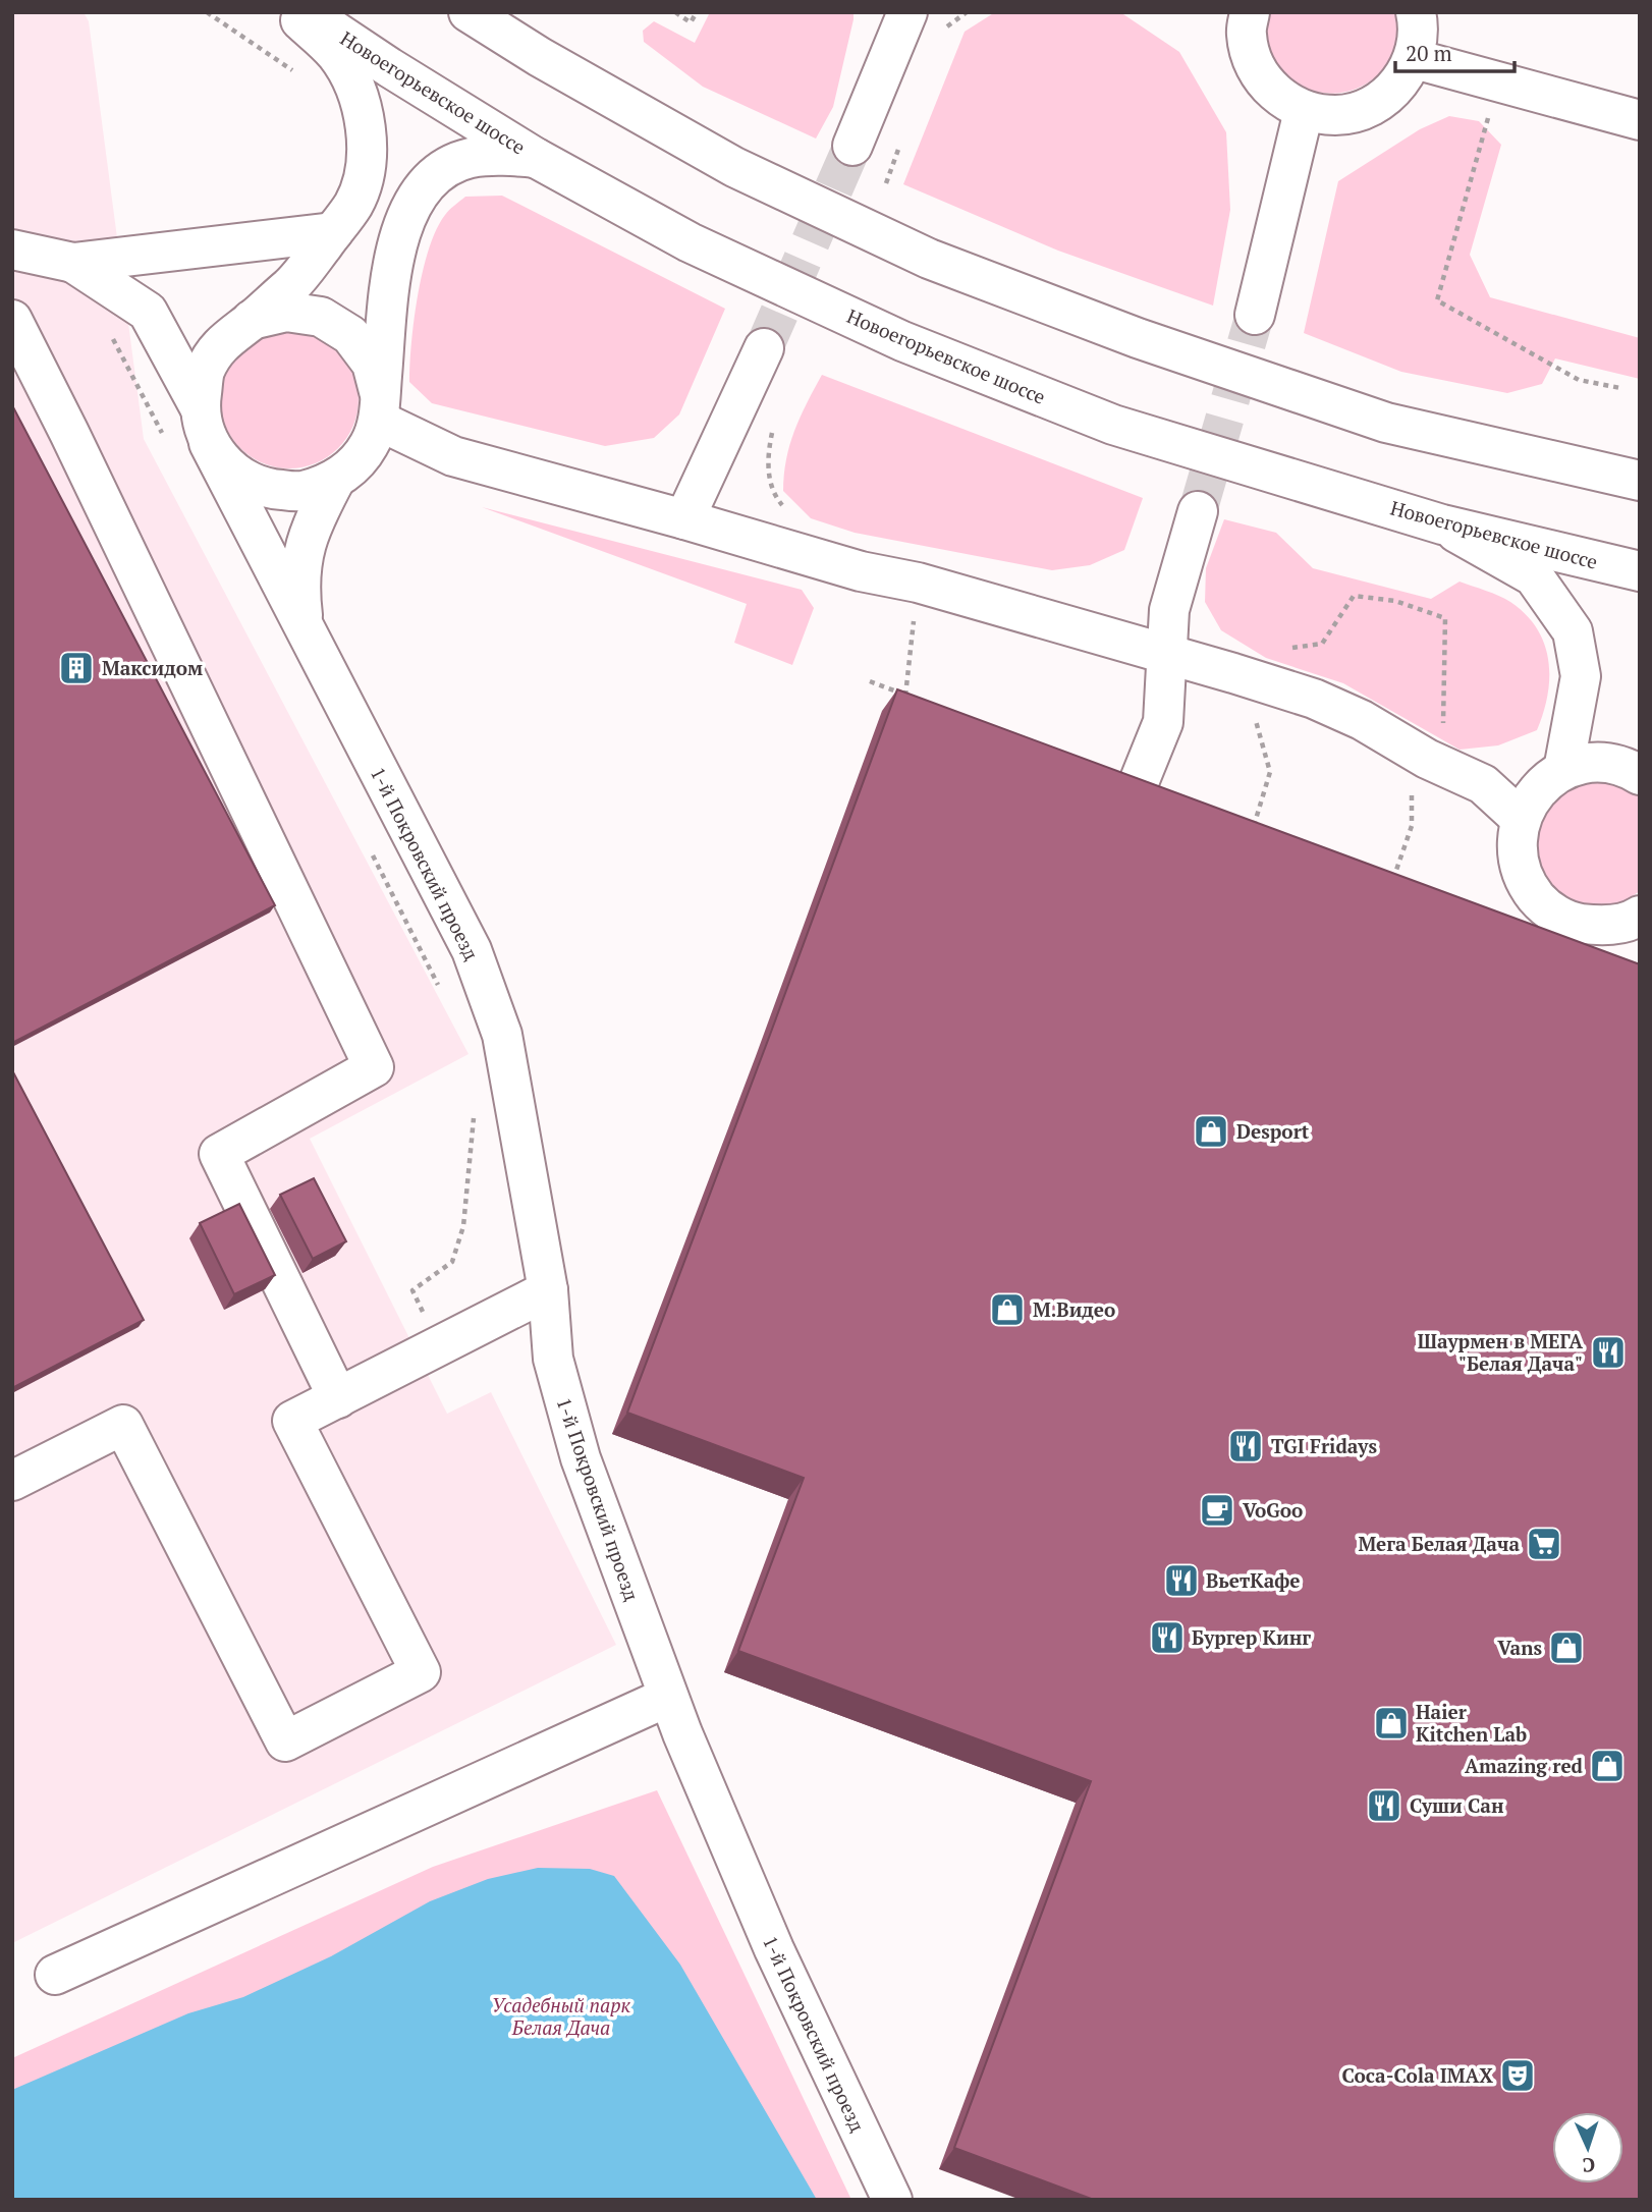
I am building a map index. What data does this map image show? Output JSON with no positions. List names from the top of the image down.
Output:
{
  "streets": {
    "street": ["Новоегорьевское шоссе", "1-й Покровский проезд"]
  },
  "parks": ["Усадебный парк Белая Дача"],
  "places": {
    "building": ["Максидом"],
    "shop": [
      "Desport",
      "М.Видео",
      "Vans",
      "Haier Kitchen Lab",
      "Amazing red"
    ],
    "restaurant": [
      "Шаурмен в МЕГА \"Белая Дача\"",
      "TGI Fridays",
      "ВьетКафе",
      "Бургер Кинг",
      "Суши Сан"
    ],
    "cafe": ["VoGoo"],
    "supermarket": ["Мега Белая Дача"],
    "theatre": ["Coca-Cola IMAX"]
  },
  "scale_bar": "20 m",
  "north": "bottom"
}
